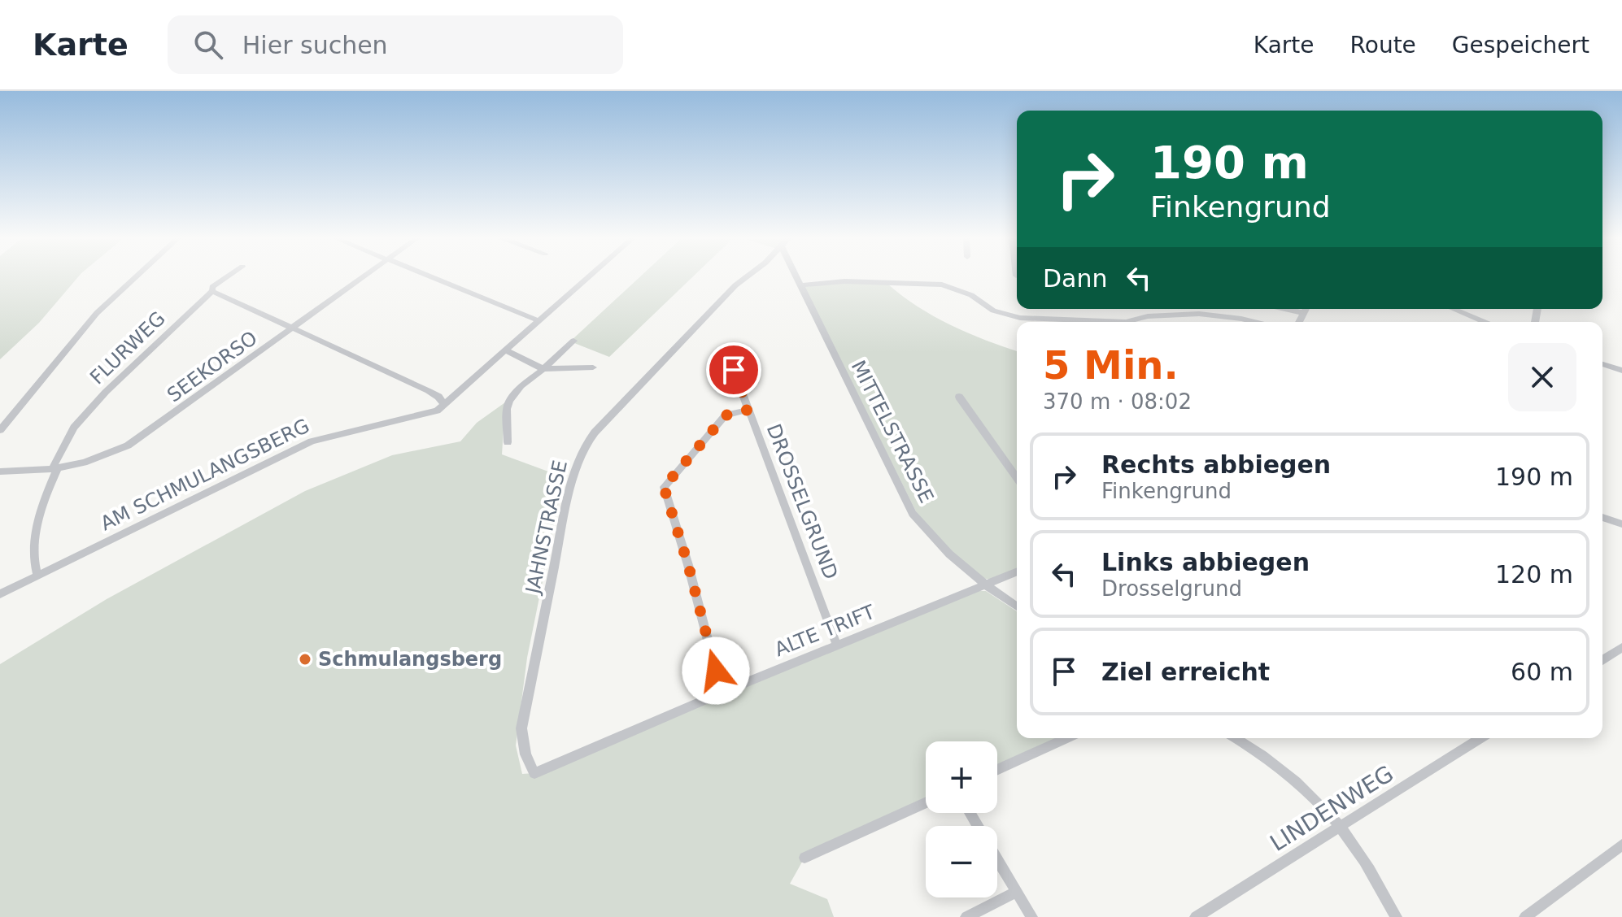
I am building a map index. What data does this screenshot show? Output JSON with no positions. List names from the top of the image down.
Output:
{
  "streets": {
    "street": [
      "FLURWEG",
      "SEEKORSO",
      "MITTELSTRASSE",
      "AM SCHMULANGSBERG",
      "DROSSELGRUND",
      "JAHNSTRASSE",
      "ALTE TRIFT",
      "LINDENWEG"
    ]
  },
  "crossings": [
    ["FLURWEG", "SEEKORSO"],
    ["FLURWEG", "AM SCHMULANGSBERG"],
    ["MITTELSTRASSE", "ALTE TRIFT"],
    ["DROSSELGRUND", "ALTE TRIFT"],
    ["JAHNSTRASSE", "ALTE TRIFT"]
  ],
  "places": ["Schmulangsberg"],
  "page": {
    "header": "Karte",
    "search": "Hier suchen",
    "nav": ["Karte", "Route", "Gespeichert"],
    "turn": ["190 m", "Finkengrund"],
    "then": "Dann",
    "heading": ["5 Min.", "370 m · 08:02"],
    "list": [
      {
        "name": "Rechts abbiegen",
        "note": "Finkengrund",
        "value": "190 m"
      },
      {
        "name": "Links abbiegen",
        "note": "Drosselgrund",
        "value": "120 m"
      },
      {
        "name": "Ziel erreicht",
        "value": "60 m"
      }
    ],
    "map_buttons": ["+", "−"]
  }
}
